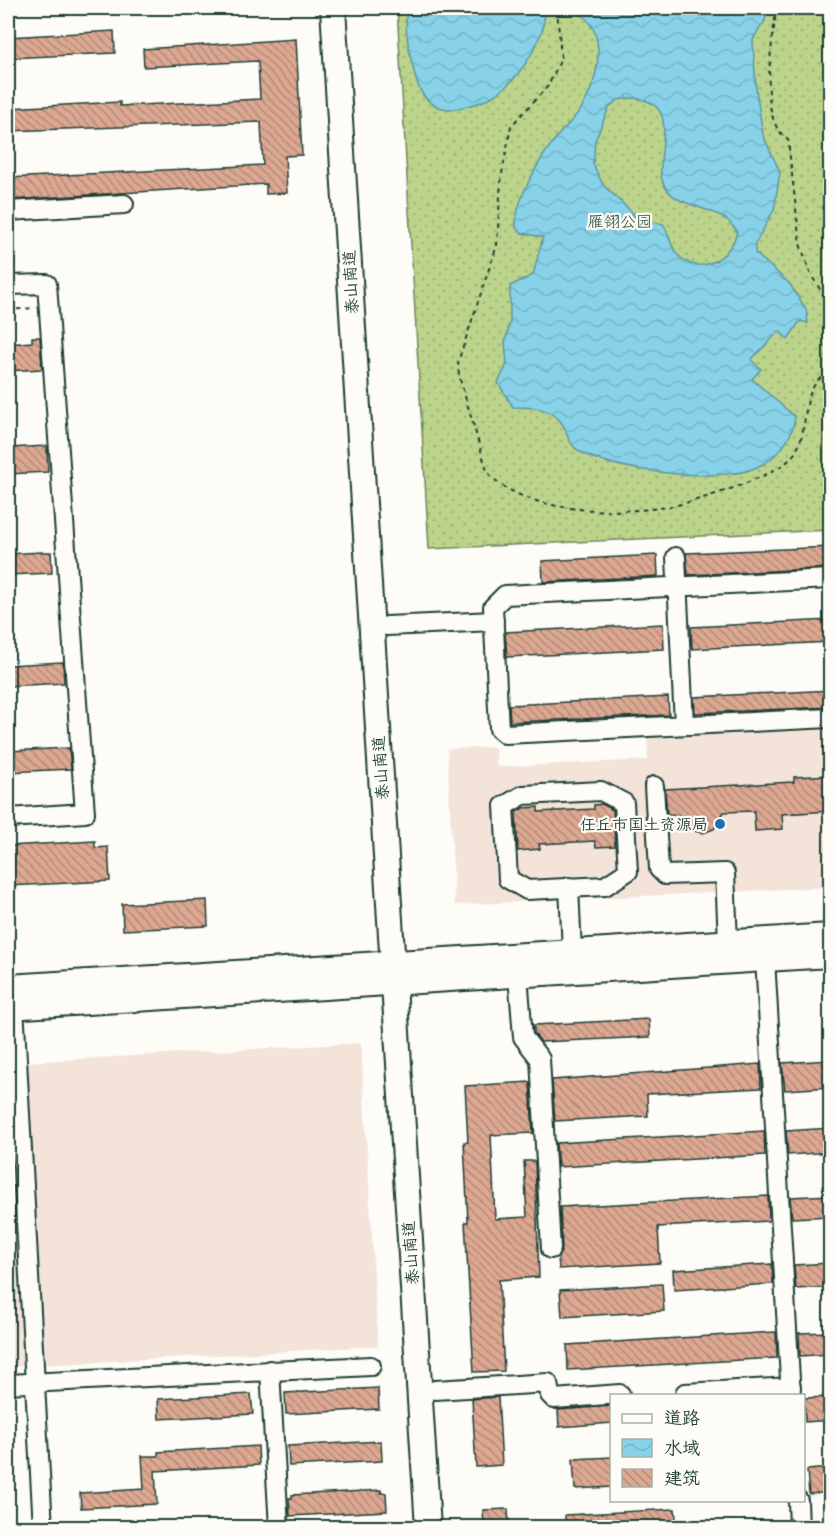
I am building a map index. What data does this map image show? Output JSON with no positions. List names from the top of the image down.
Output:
{
  "streets": {
    "main road": ["泰山南道"]
  },
  "parks": ["雁翎公园"],
  "places": ["任丘市国土资源局"],
  "legend": ["道路", "水域", "建筑"]
}
